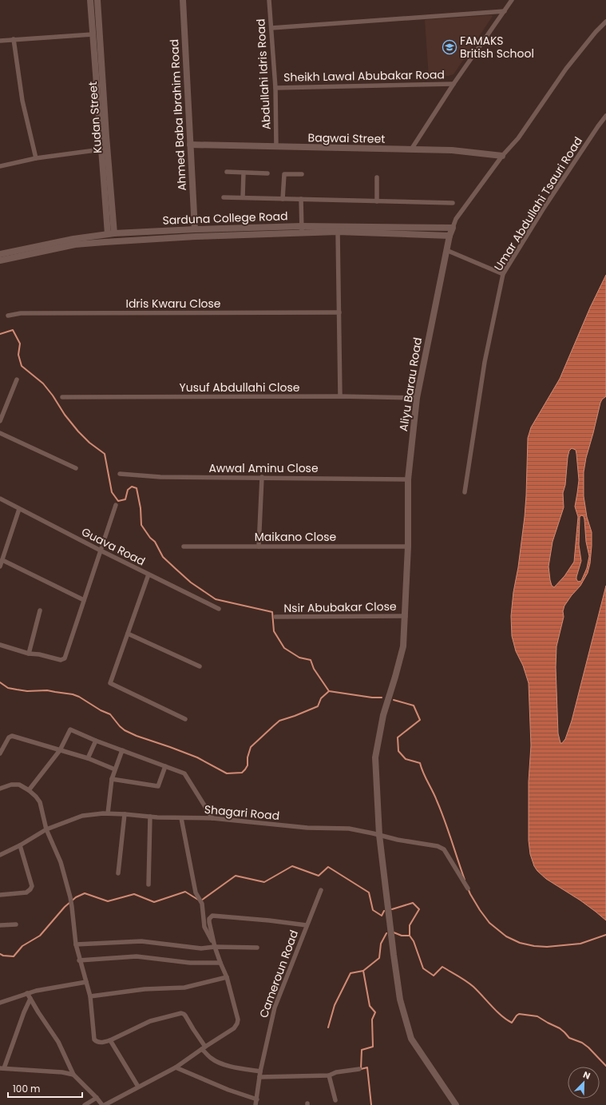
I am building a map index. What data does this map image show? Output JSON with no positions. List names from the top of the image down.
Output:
{
  "streets": {
    "street": [
      "Abdullahi Idris Road",
      "Sheikh Lawal Abubakar Road",
      "Ahmed Baba Ibrahim Road",
      "Kudan Street",
      "Bagwai Street",
      "Umar Abdullahi Tsauri Road",
      "Sarduna College Road",
      "Idris Kwaru Close",
      "Aliyu Barau Road",
      "Yusuf Abdullahi Close",
      "Awwal Aminu Close",
      "Maikano Close",
      "Guava Road",
      "Nsir Abubakar Close",
      "Shagari Road",
      "Cameroun Road"
    ]
  },
  "crossings": [
    ["Abdullahi Idris Road", "Sheikh Lawal Abubakar Road"],
    ["Abdullahi Idris Road", "Bagwai Street"],
    ["Ahmed Baba Ibrahim Road", "Bagwai Street"],
    ["Ahmed Baba Ibrahim Road", "Sarduna College Road"],
    ["Kudan Street", "Sarduna College Road"],
    ["Sarduna College Road", "Aliyu Barau Road"],
    ["Aliyu Barau Road", "Yusuf Abdullahi Close"],
    ["Aliyu Barau Road", "Awwal Aminu Close"],
    ["Aliyu Barau Road", "Maikano Close"],
    ["Aliyu Barau Road", "Nsir Abubakar Close"],
    ["Aliyu Barau Road", "Shagari Road"]
  ],
  "places": {
    "school or university": ["FAMAKS British School"]
  },
  "scale_bar": "100 m",
  "north": "top right"
}
